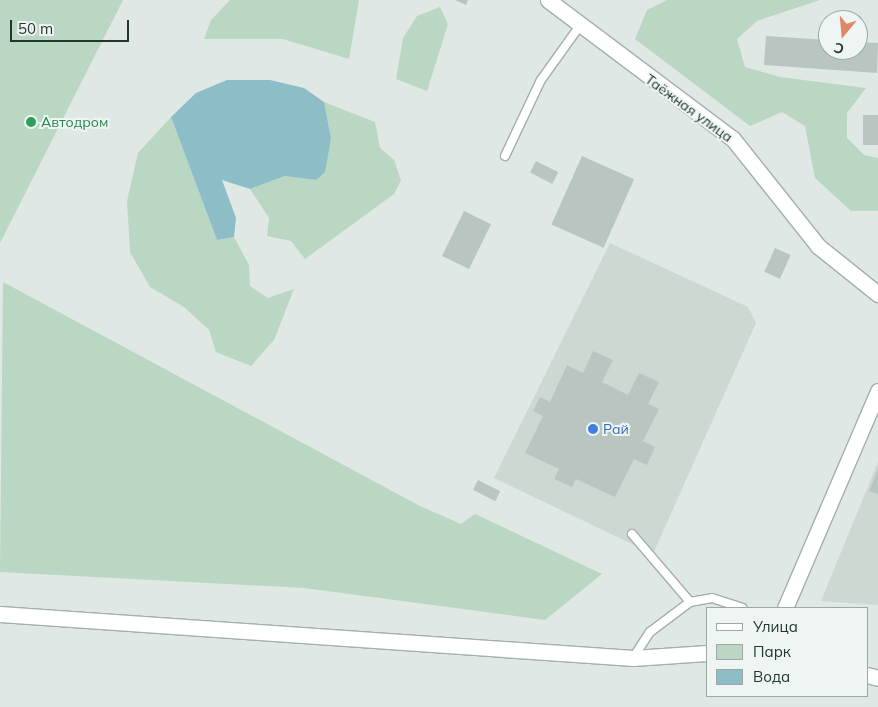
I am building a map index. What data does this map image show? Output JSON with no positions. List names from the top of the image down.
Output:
{
  "streets": {
    "street": ["Таёжная улица"]
  },
  "places": ["Автодром", "Рай"],
  "legend": ["Улица", "Парк", "Вода"],
  "scale_bar": "50 m",
  "north": "bottom"
}
